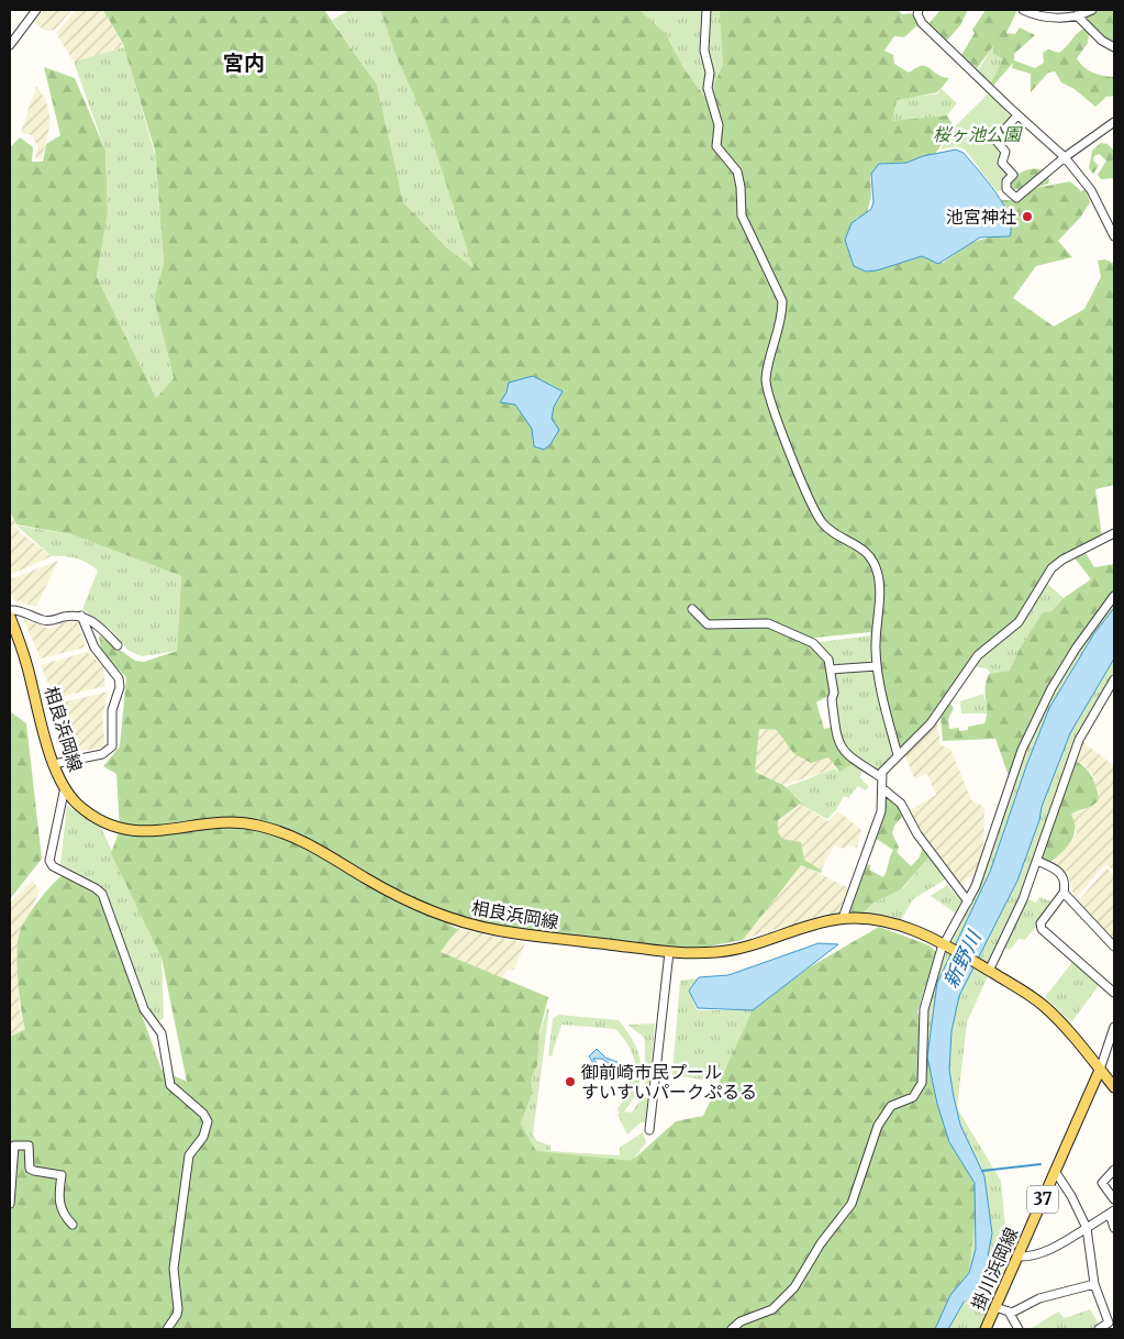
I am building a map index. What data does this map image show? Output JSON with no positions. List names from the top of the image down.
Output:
{
  "streets": {
    "main road": ["相良浜岡線", "37", "掛川浜岡線"]
  },
  "crossings": [
    ["相良浜岡線", "掛川浜岡線"]
  ],
  "districts": ["宮内"],
  "water": ["新野川"],
  "parks": ["桜ヶ池公園"],
  "places": ["池宮神社", "御前崎市民プール すいすいパークぷるる"]
}
